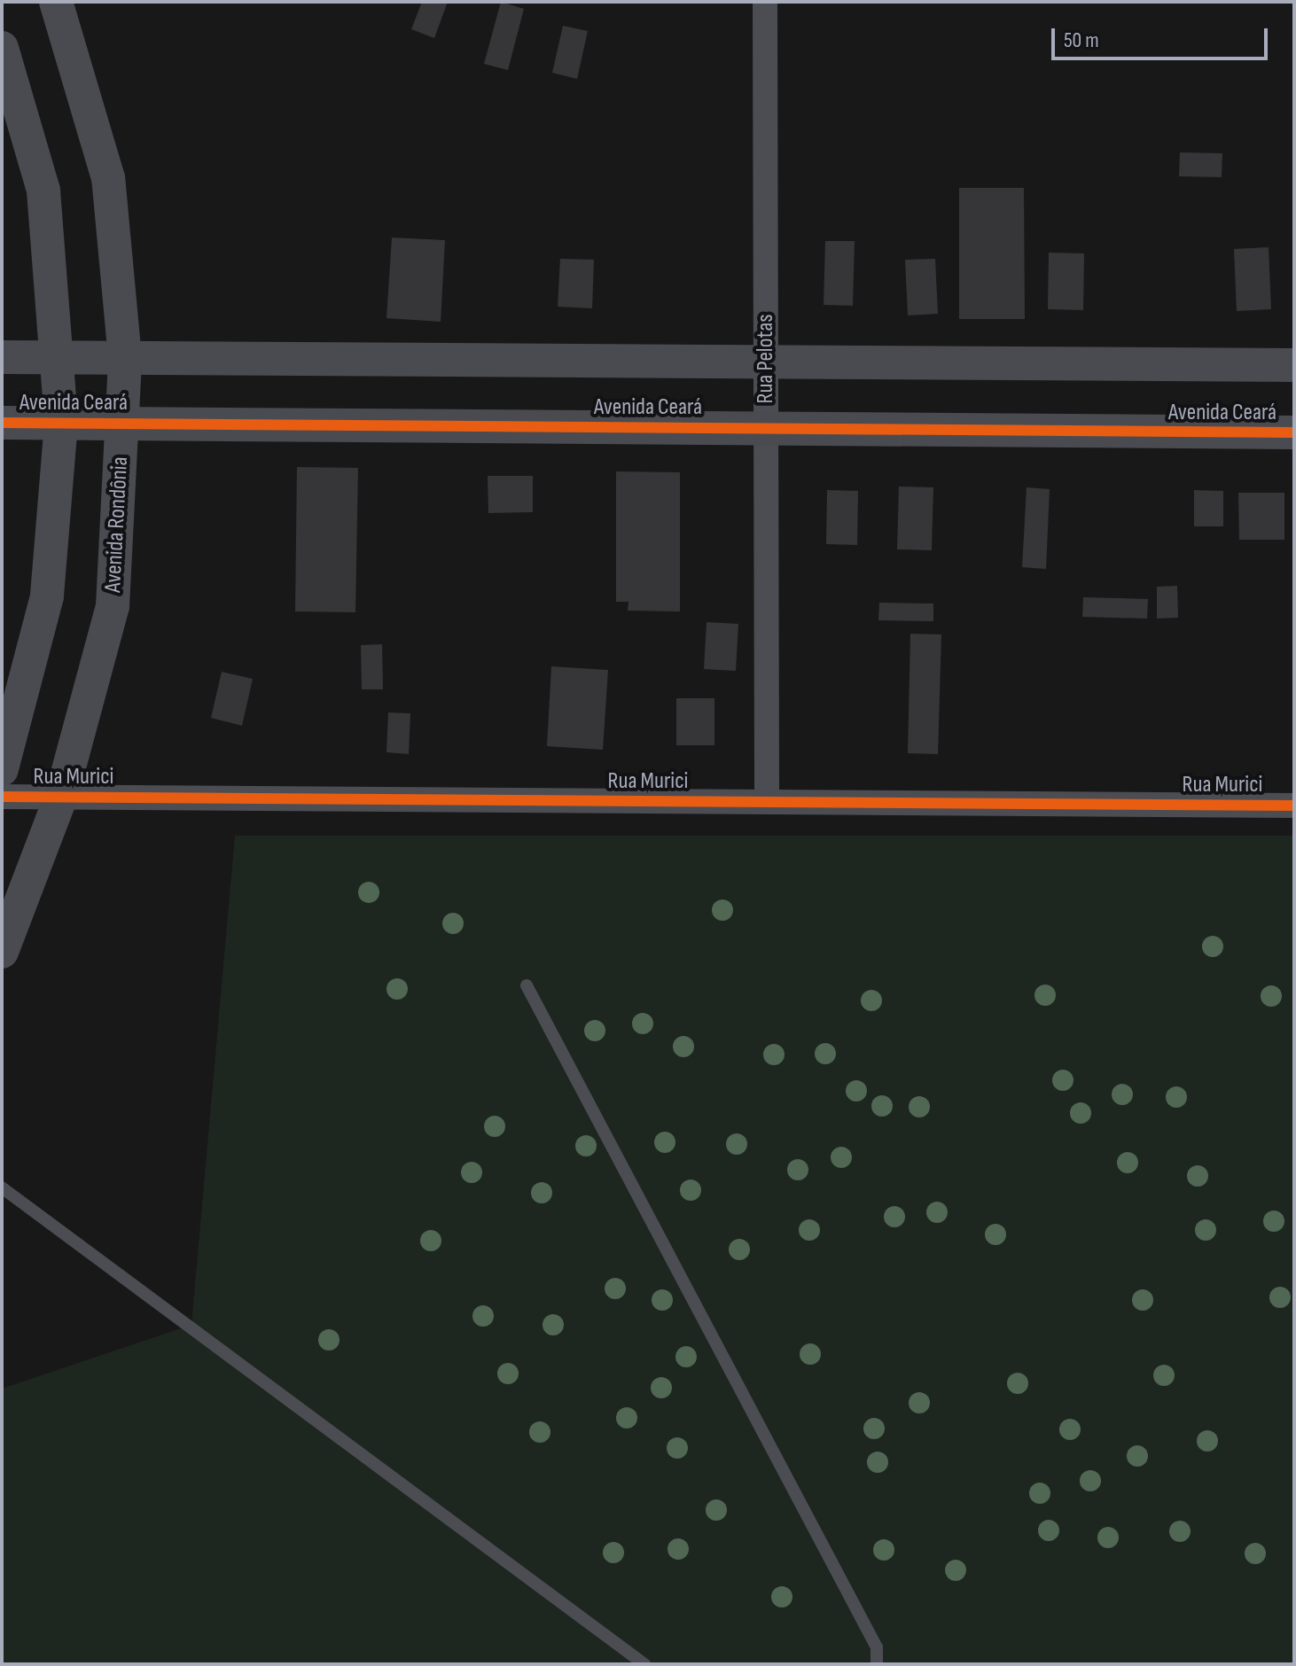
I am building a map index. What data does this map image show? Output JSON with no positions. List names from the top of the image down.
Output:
{
  "streets": {
    "street": [
      "Rua Pelotas",
      "Avenida Ceará",
      "Avenida Rondônia",
      "Rua Murici"
    ]
  },
  "crossings": [
    ["Rua Pelotas", "Avenida Ceará"],
    ["Rua Pelotas", "Rua Murici"],
    ["Avenida Ceará", "Avenida Rondônia"],
    ["Avenida Rondônia", "Rua Murici"]
  ],
  "scale_bar": "50 m"
}
